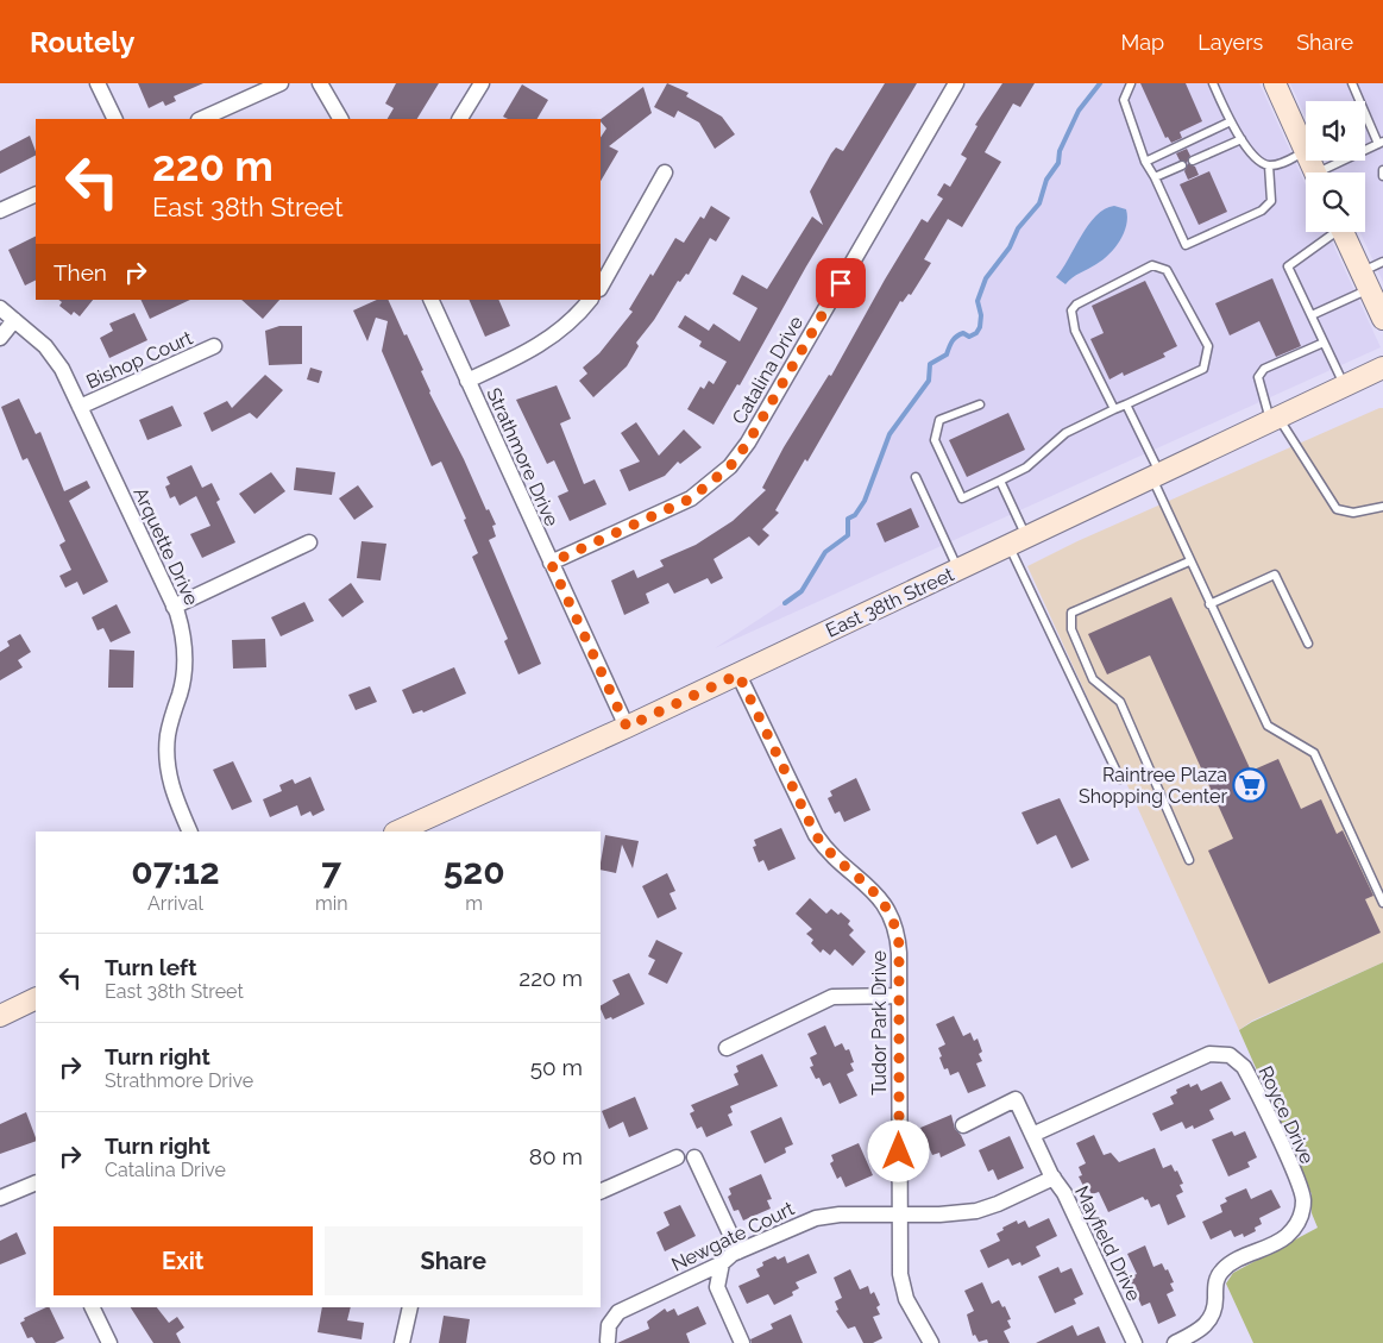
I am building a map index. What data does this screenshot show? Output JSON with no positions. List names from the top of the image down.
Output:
{
  "streets": {
    "main road": ["East 38th Street"],
    "street": [
      "Bishop Court",
      "Catalina Drive",
      "Strathmore Drive",
      "Arquette Drive",
      "Tudor Park Drive",
      "Royce Drive",
      "Newgate Court",
      "Mayfield Drive"
    ]
  },
  "crossings": [
    ["Bishop Court", "Arquette Drive"],
    ["Catalina Drive", "Strathmore Drive"],
    ["Strathmore Drive", "East 38th Street"],
    ["East 38th Street", "Tudor Park Drive"],
    ["Tudor Park Drive", "Newgate Court"],
    ["Tudor Park Drive", "Mayfield Drive"],
    ["Newgate Court", "Mayfield Drive"]
  ],
  "places": {
    "supermarket": ["Raintree Plaza Shopping Center"]
  },
  "page": {
    "header": "Routely",
    "nav": ["Map", "Layers", "Share"],
    "turn": ["220 m", "East 38th Street"],
    "then": "Then",
    "eta": [
      "07:12",
      "Arrival",
      "7",
      "min",
      "520",
      "m"
    ],
    "list": [
      {
        "name": "Turn left",
        "note": "East 38th Street",
        "value": "220 m"
      },
      {
        "name": "Turn right",
        "note": "Strathmore Drive",
        "value": "50 m"
      },
      {
        "name": "Turn right",
        "note": "Catalina Drive",
        "value": "80 m"
      }
    ],
    "buttons": ["Exit", "Share"]
  }
}
